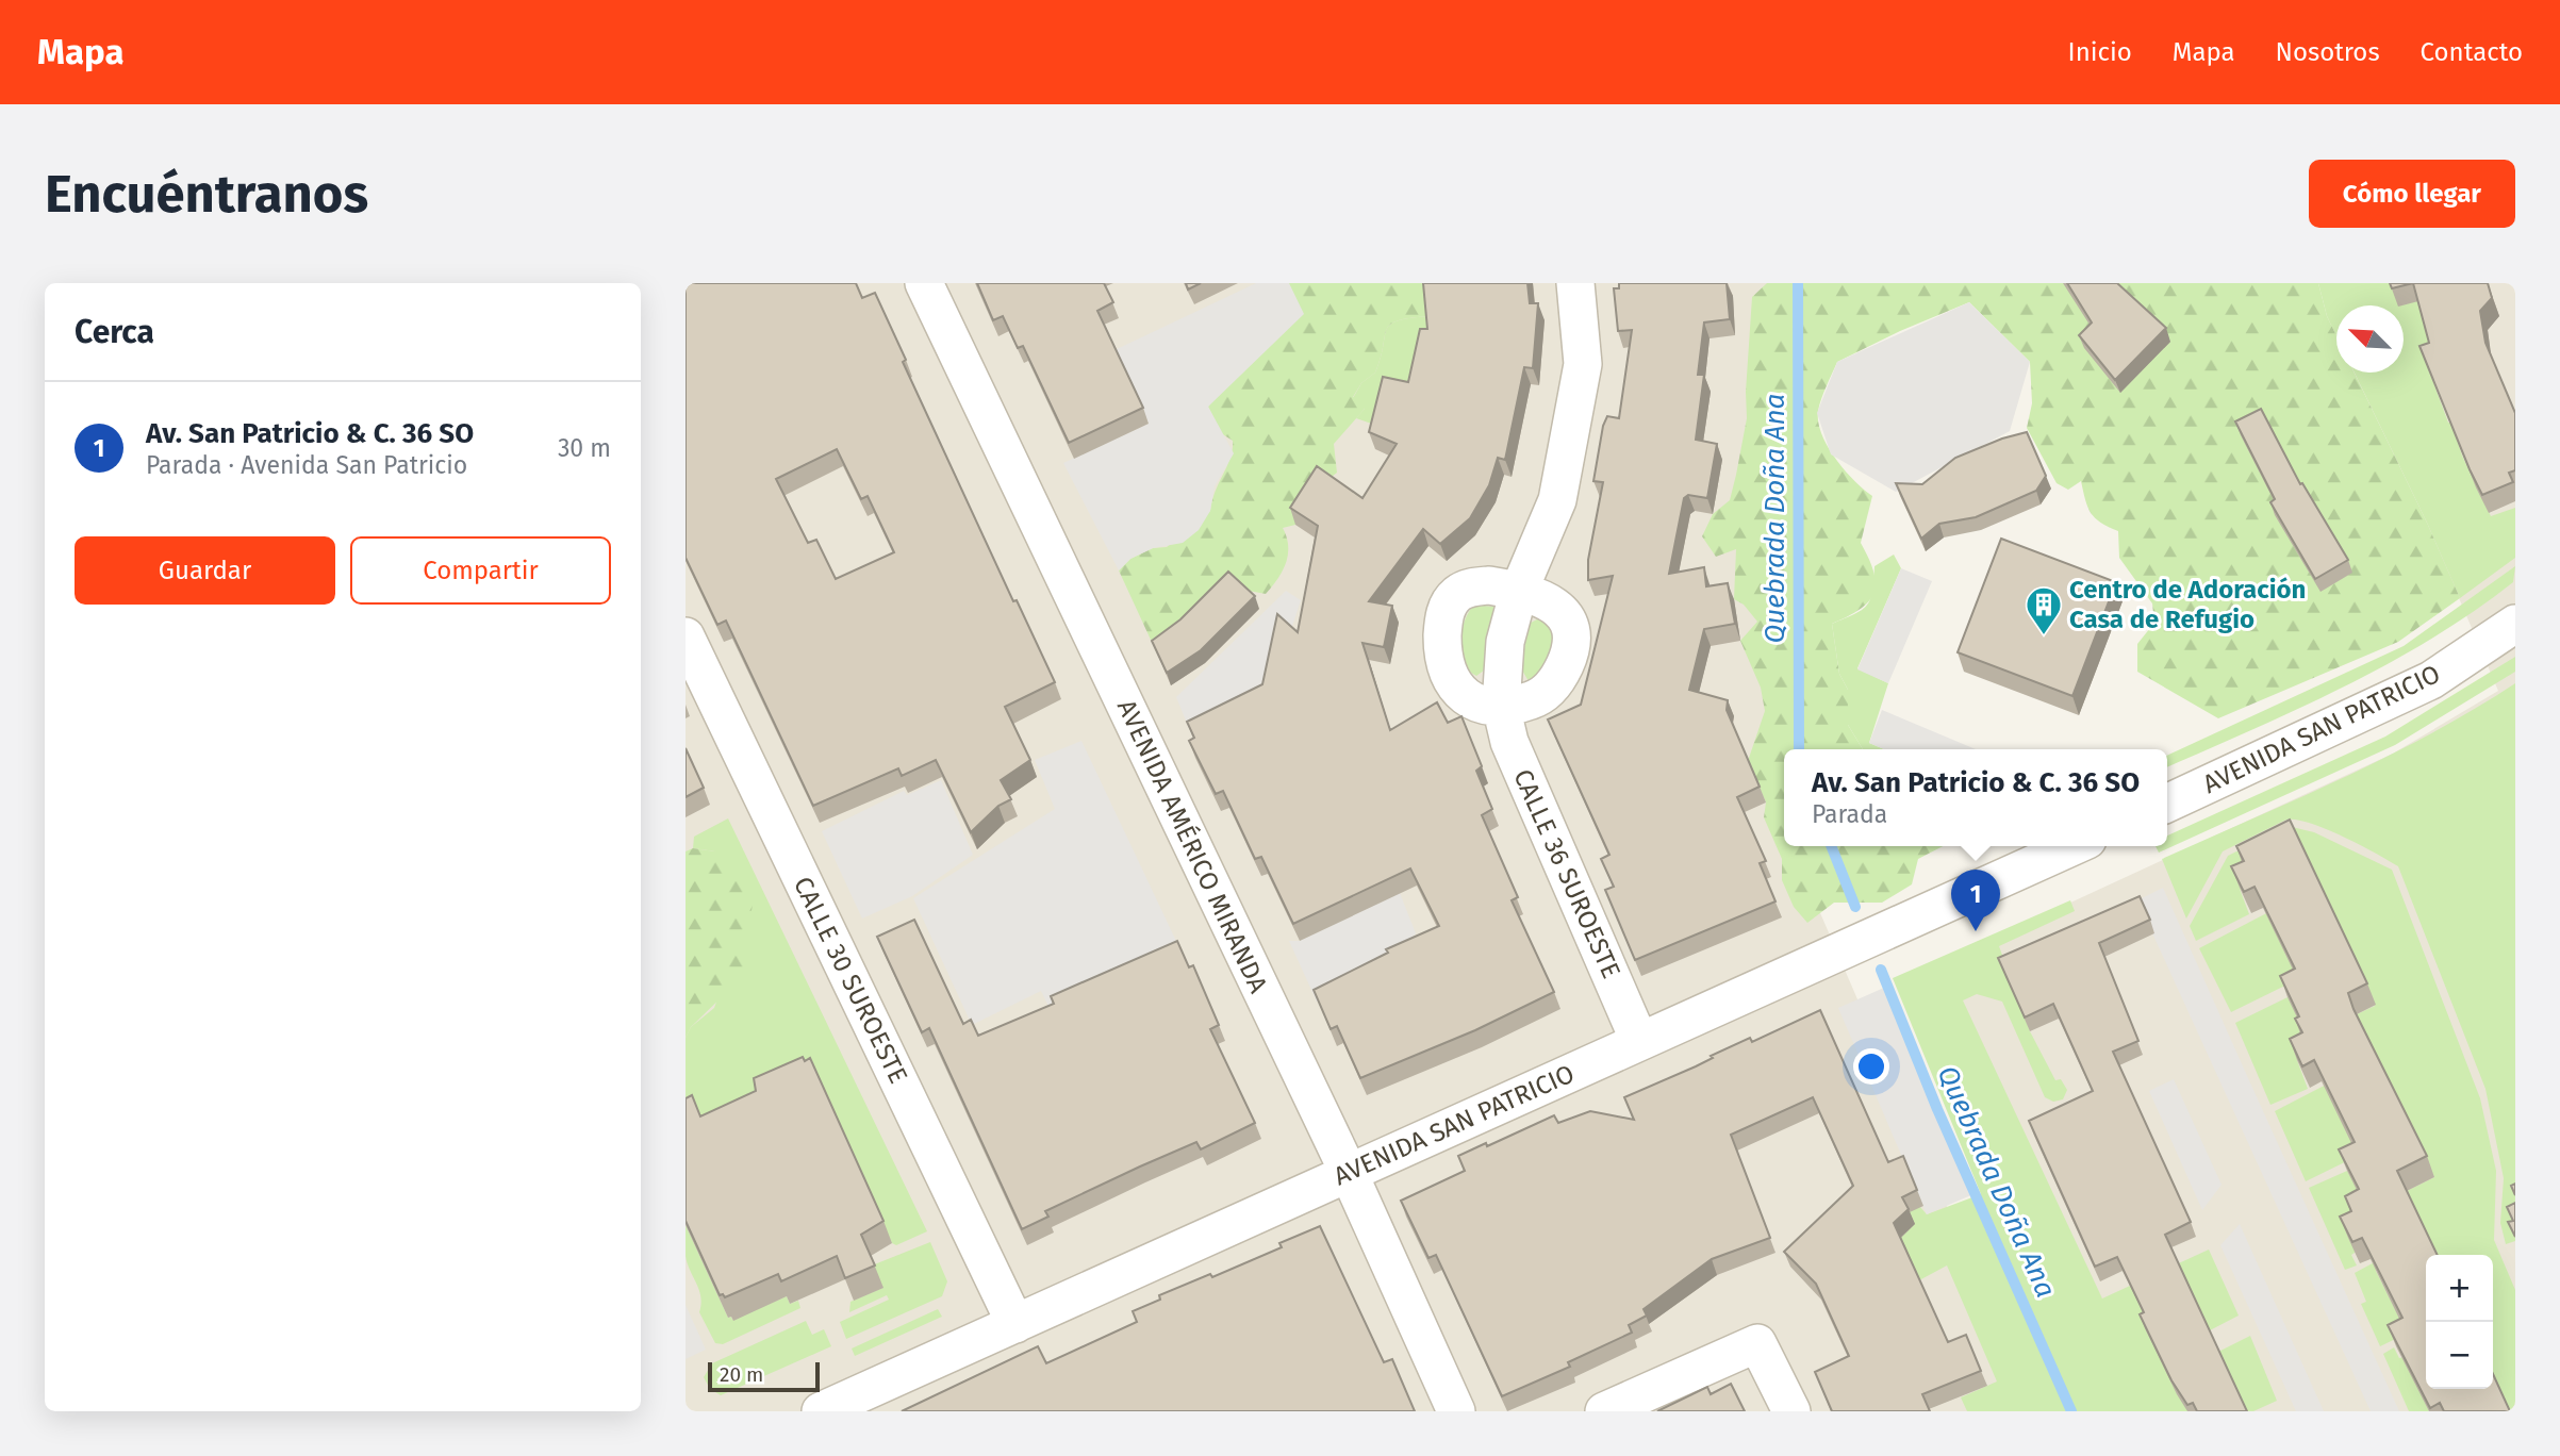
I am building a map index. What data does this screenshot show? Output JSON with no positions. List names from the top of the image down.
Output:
{
  "streets": {
    "street": [
      "AVENIDA SAN PATRICIO",
      "AVENIDA AMÉRICO MIRANDA",
      "CALLE 36 SUROESTE",
      "CALLE 30 SUROESTE"
    ]
  },
  "crossings": [
    ["AVENIDA SAN PATRICIO", "AVENIDA AMÉRICO MIRANDA"],
    ["AVENIDA SAN PATRICIO", "CALLE 36 SUROESTE"],
    ["AVENIDA SAN PATRICIO", "CALLE 30 SUROESTE"]
  ],
  "water": ["Quebrada Doña Ana"],
  "places": {
    "building": ["Centro de Adoración Casa de Refugio"]
  },
  "scale_bar": "20 m",
  "north": "top left",
  "page": {
    "header": "Mapa",
    "nav": [
      "Inicio",
      "Mapa",
      "Nosotros",
      "Contacto"
    ],
    "buttons": [
      "Cómo llegar",
      ["Guardar", "Compartir"]
    ],
    "title": "Encuéntranos",
    "heading": "Cerca",
    "list": [
      {
        "mark": "1",
        "name": "Av. San Patricio & C. 36 SO",
        "note": "Parada · Avenida San Patricio",
        "value": "30 m"
      }
    ],
    "popup": ["Av. San Patricio & C. 36 SO", "Parada"],
    "pins": "1",
    "map_buttons": ["+", "−"],
    "scale": "20 m"
  }
}
